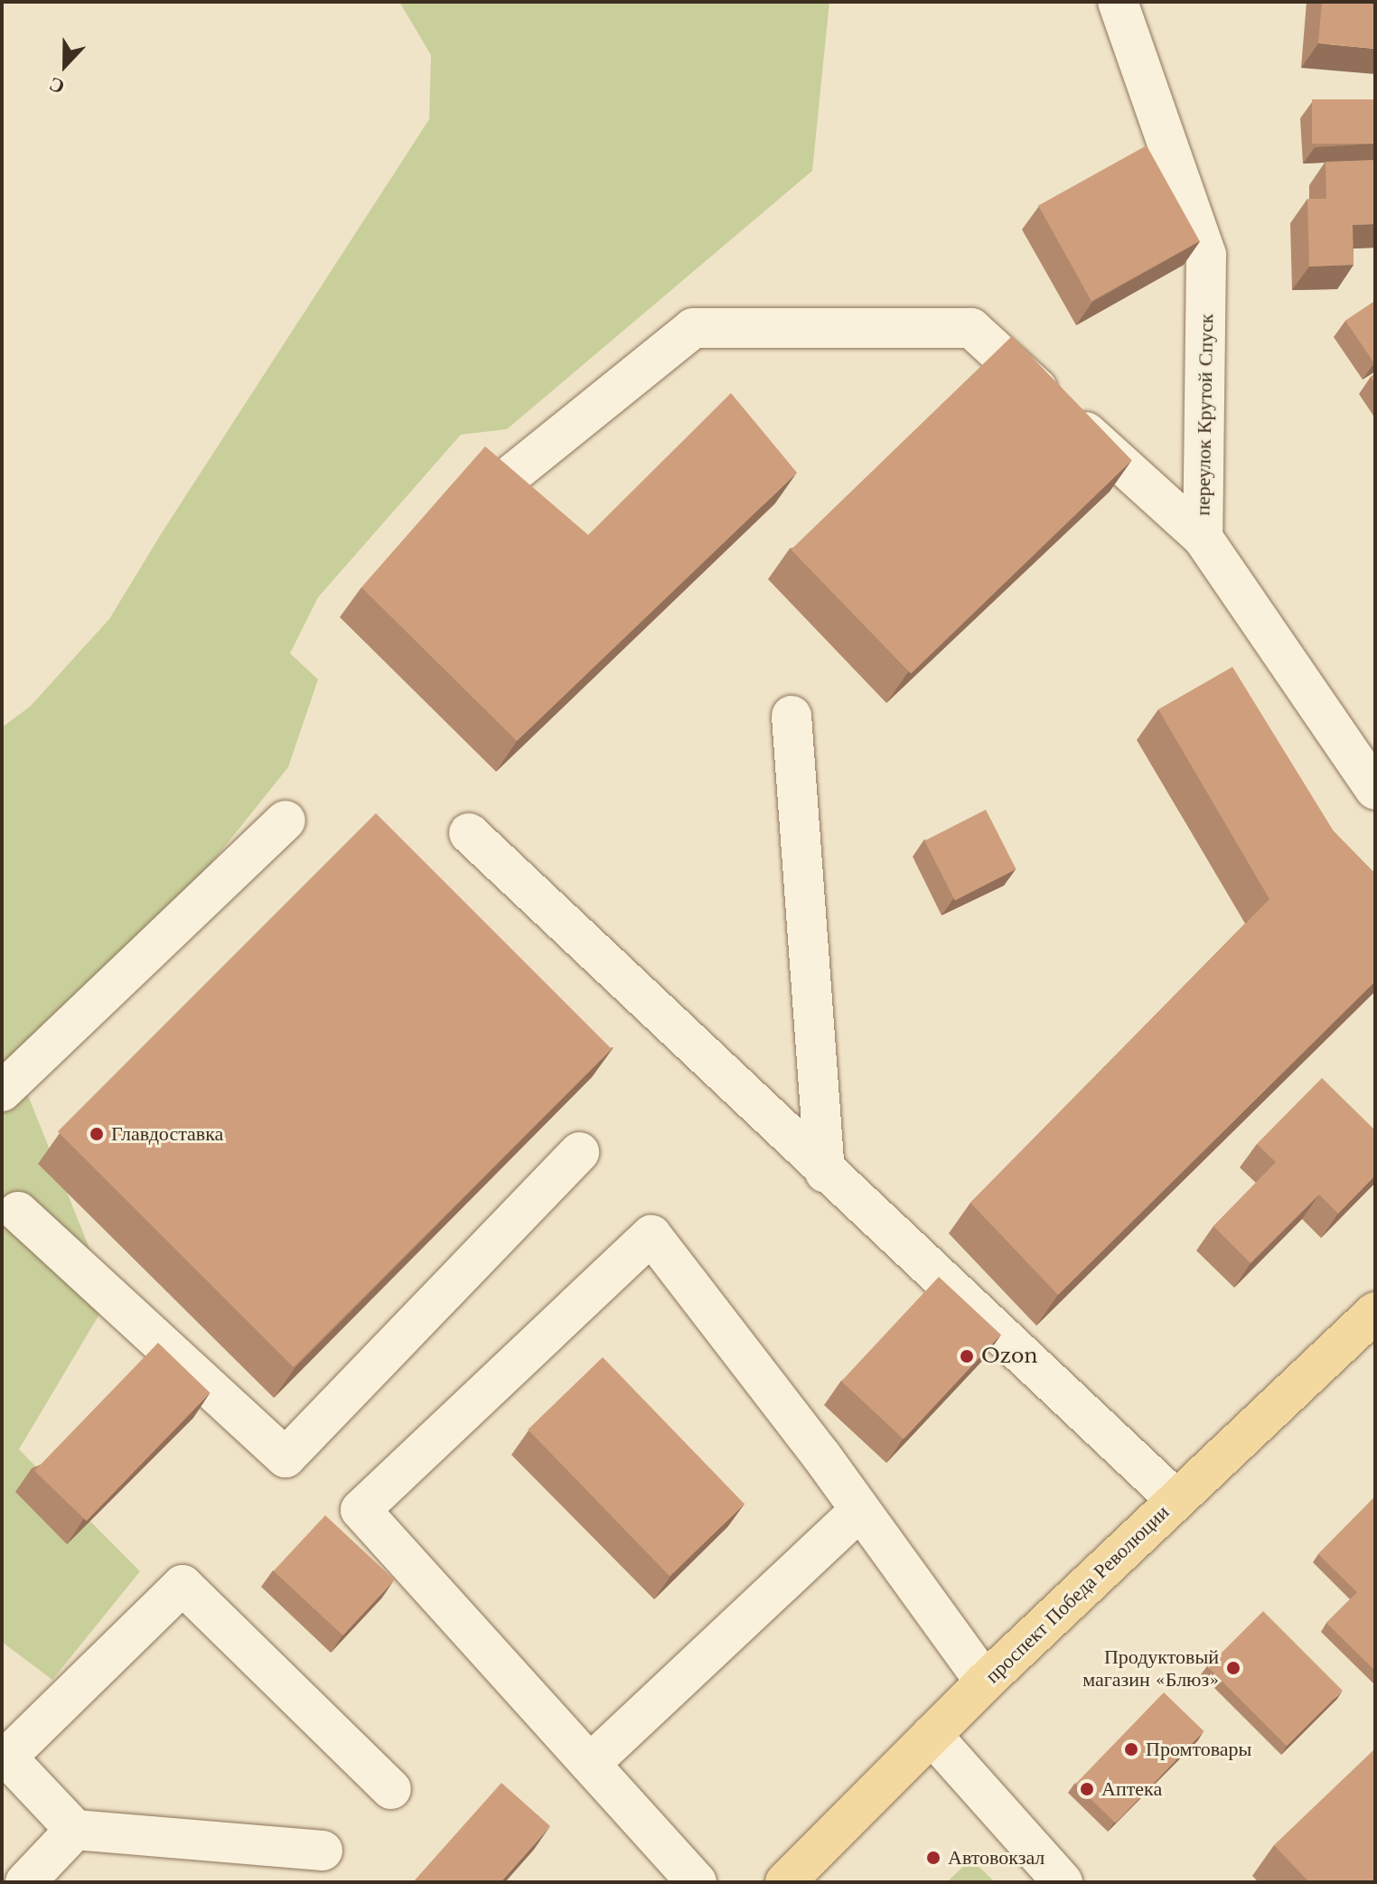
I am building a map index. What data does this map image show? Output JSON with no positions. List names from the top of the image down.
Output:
{
  "streets": {
    "main road": ["проспект Победа Революции"],
    "street": ["переулок Крутой Спуск"]
  },
  "places": [
    "Главдоставка",
    "Ozon",
    "Продуктовый магазин «Блюз»",
    "Промтовары",
    "Аптека",
    "Автовокзал"
  ],
  "north": "bottom"
}
